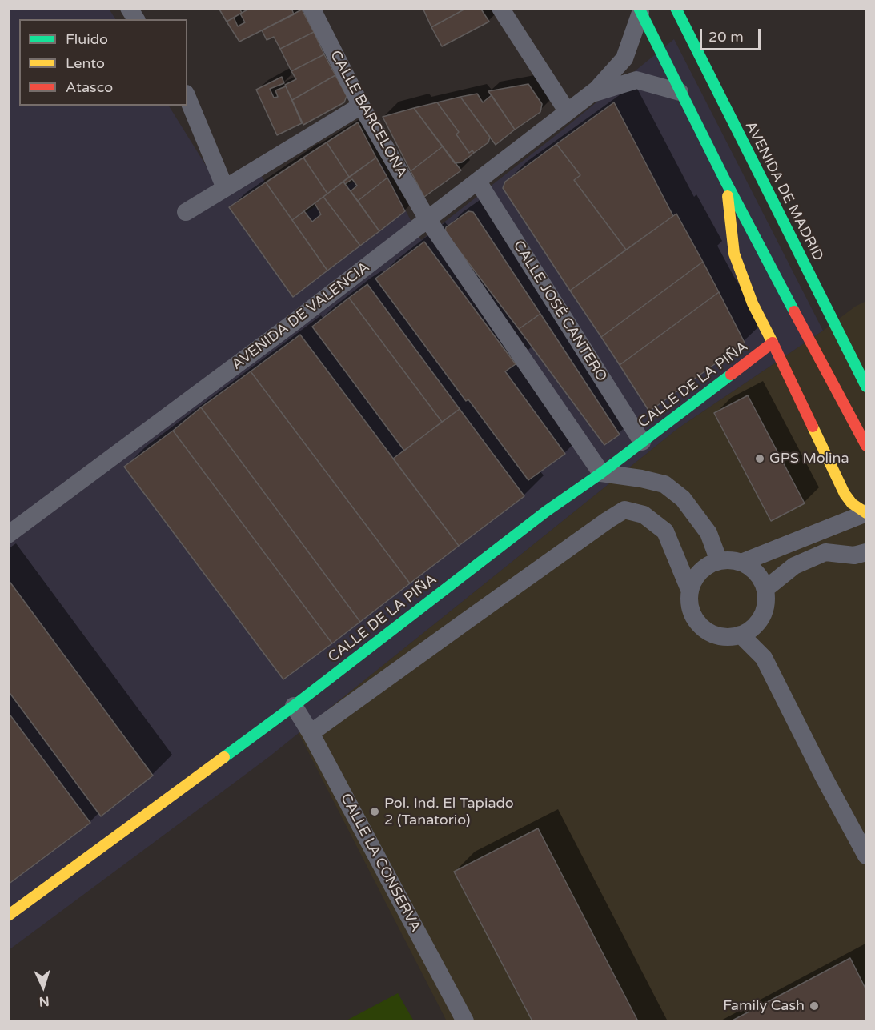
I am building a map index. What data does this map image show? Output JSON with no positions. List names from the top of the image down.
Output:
{
  "streets": {
    "street": [
      "CALLE BARCELONA",
      "AVENIDA DE MADRID",
      "CALLE JOSÉ CANTERO",
      "AVENIDA DE VALENCIA",
      "CALLE DE LA PIÑA",
      "CALLE LA CONSERVA"
    ]
  },
  "crossings": [
    ["CALLE BARCELONA", "AVENIDA DE VALENCIA"],
    ["CALLE BARCELONA", "CALLE DE LA PIÑA"],
    ["CALLE JOSÉ CANTERO", "AVENIDA DE VALENCIA"],
    ["CALLE JOSÉ CANTERO", "CALLE DE LA PIÑA"],
    ["CALLE DE LA PIÑA", "CALLE LA CONSERVA"]
  ],
  "places": ["GPS Molina", "Pol. Ind. El Tapiado 2 (Tanatorio)", "Family Cash"],
  "legend": ["Fluido", "Lento", "Atasco"],
  "scale_bar": "20 m",
  "north": "bottom"
}
